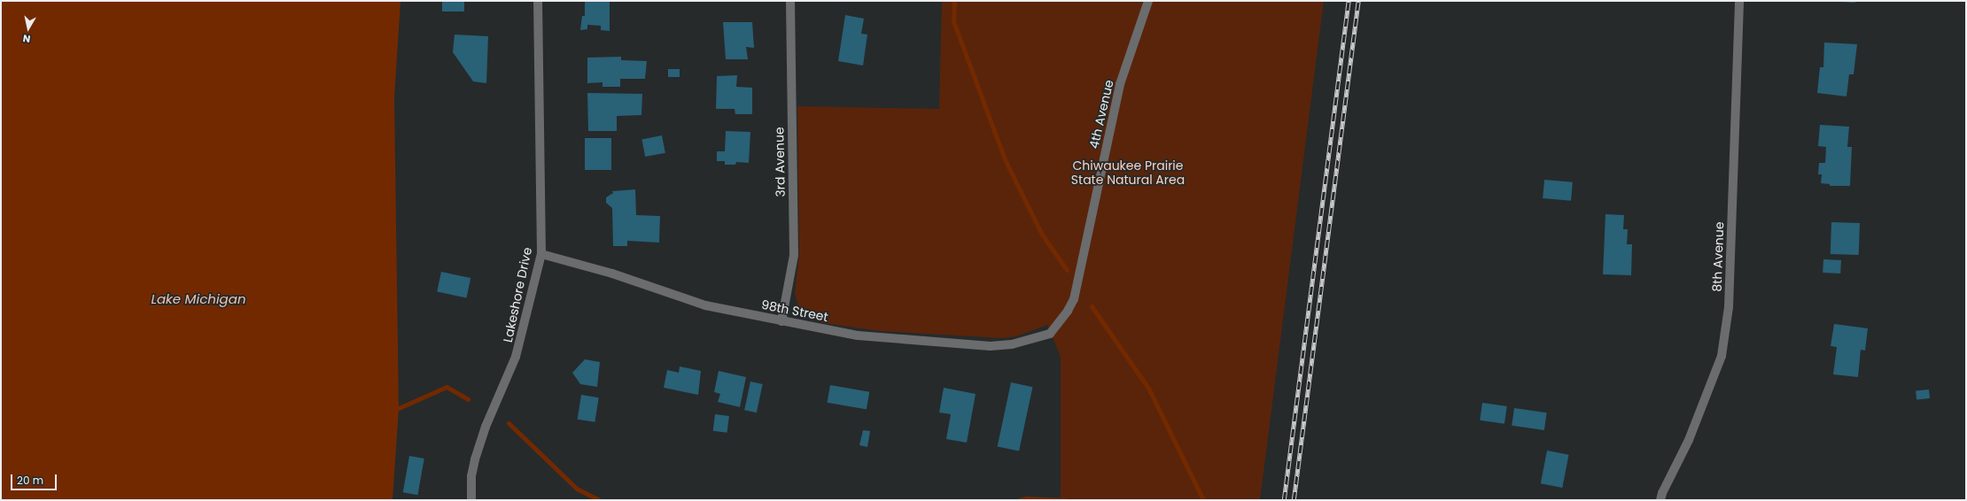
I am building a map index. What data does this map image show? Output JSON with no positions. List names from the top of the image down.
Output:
{
  "streets": {
    "street": [
      "4th Avenue",
      "3rd Avenue",
      "8th Avenue",
      "Lakeshore Drive",
      "98th Street"
    ]
  },
  "crossings": [
    ["4th Avenue", "98th Street"],
    ["3rd Avenue", "98th Street"],
    ["Lakeshore Drive", "98th Street"]
  ],
  "water": ["Lake Michigan"],
  "parks": ["Chiwaukee Prairie State Natural Area"],
  "scale_bar": "20 m",
  "north": "bottom"
}
